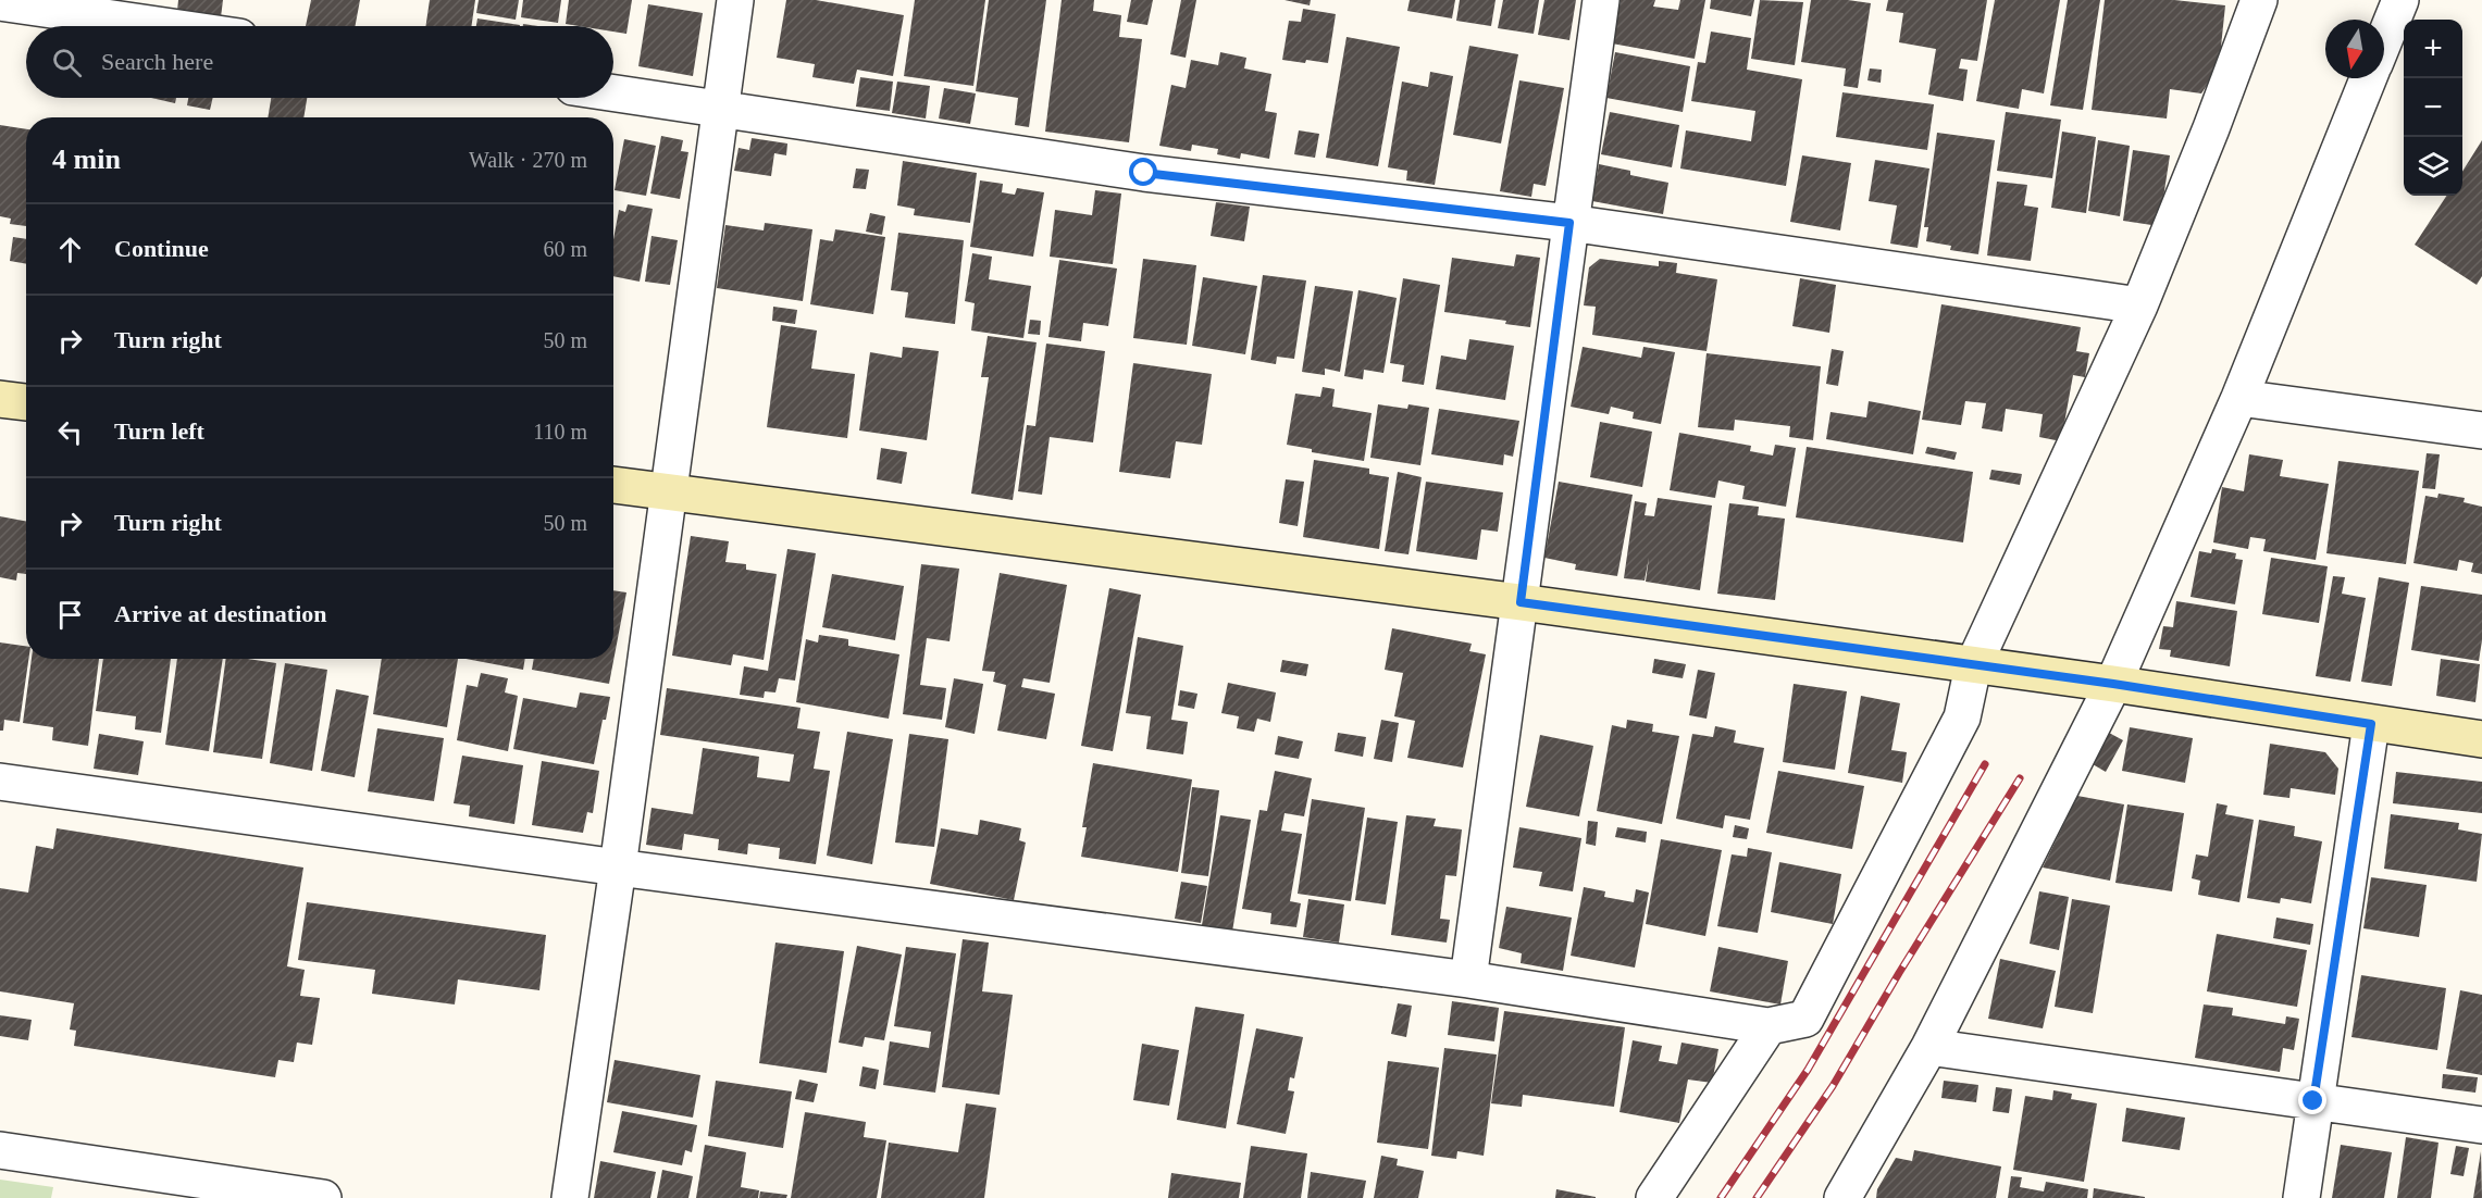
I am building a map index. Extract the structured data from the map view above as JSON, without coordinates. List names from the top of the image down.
{
  "north": "bottom",
  "page": {
    "map_buttons": ["+", "−"],
    "search": "Search here",
    "heading": ["4 min", "Walk · 270 m"],
    "list": [
      ["Continue", "60 m"],
      ["Turn right", "50 m"],
      ["Turn left", "110 m"],
      ["Turn right", "50 m"],
      "Arrive at destination"
    ]
  }
}
